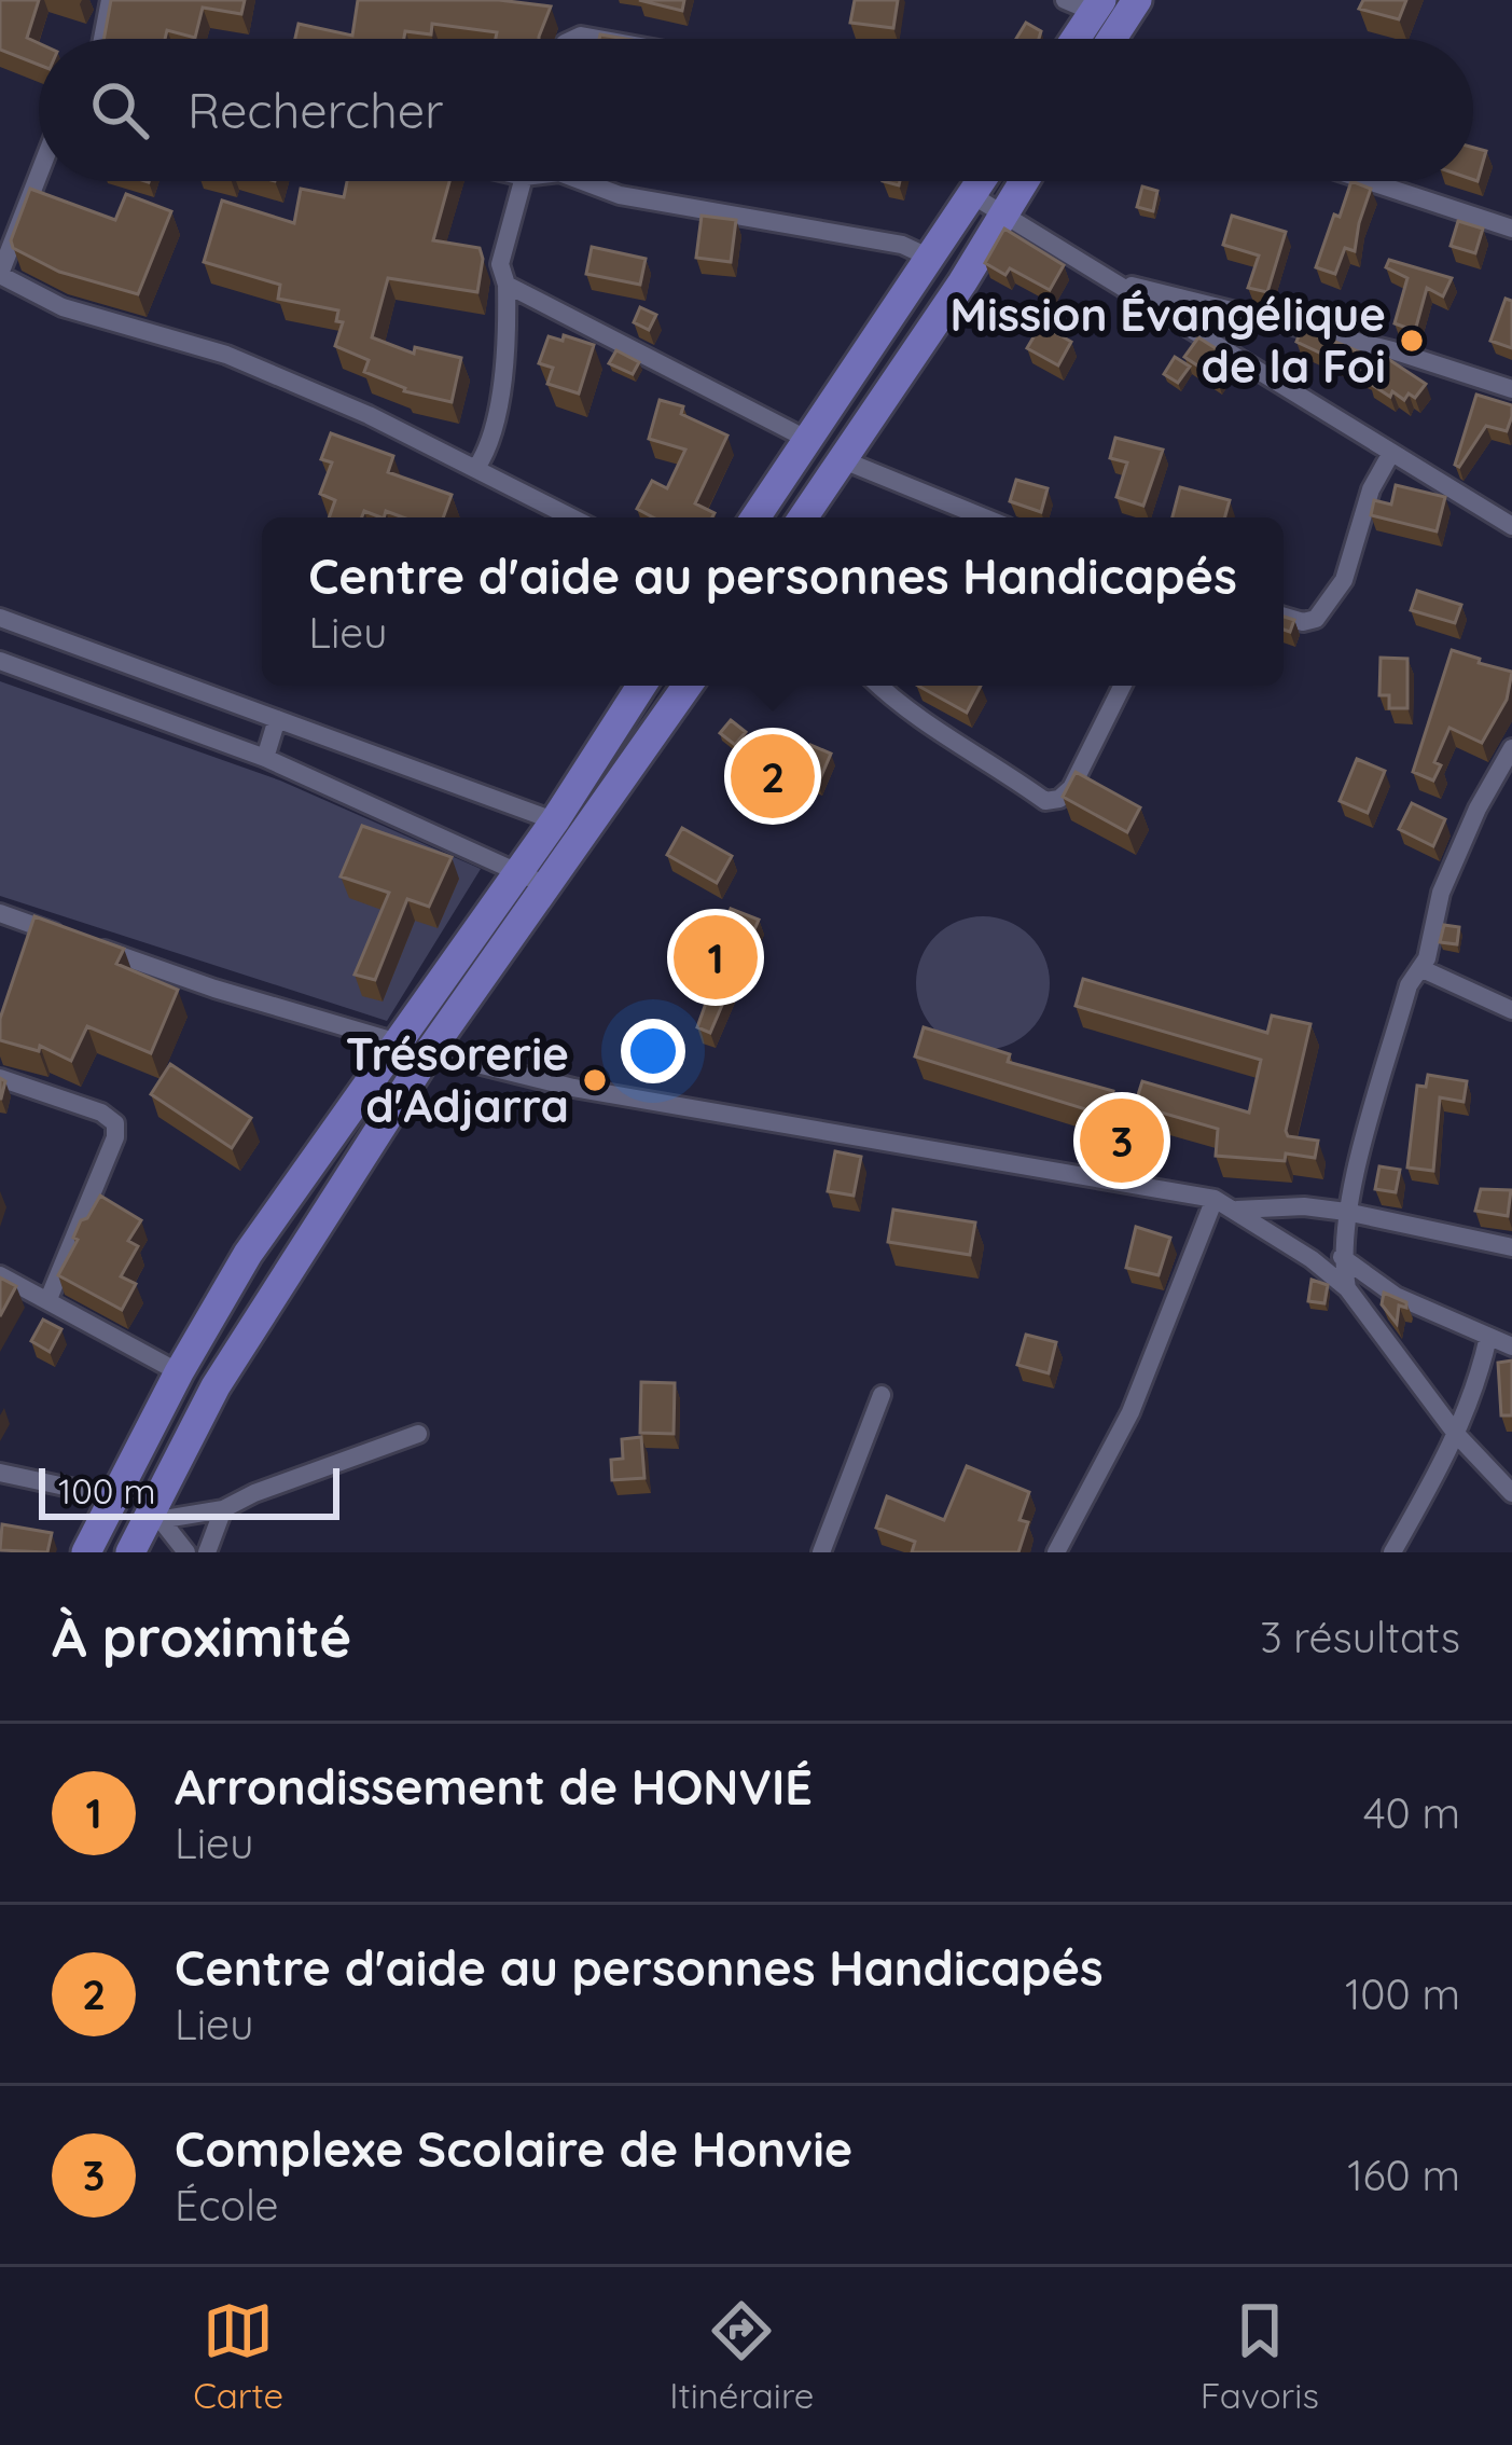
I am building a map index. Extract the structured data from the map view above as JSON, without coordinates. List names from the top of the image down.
{
  "places": ["Mission Évangélique de la Foi", "Trésorerie d'Adjarra"],
  "scale_bar": "100 m",
  "page": {
    "search": "Rechercher",
    "popup": ["Centre d'aide au personnes Handicapés", "Lieu"],
    "pins": ["2", "1", "3"],
    "scale": "100 m",
    "heading": ["À proximité", "3 résultats"],
    "list": [
      {
        "mark": "1",
        "name": "Arrondissement de HONVIÉ",
        "note": "Lieu",
        "value": "40 m"
      },
      {
        "mark": "2",
        "name": "Centre d'aide au personnes Handicapés",
        "note": "Lieu",
        "value": "100 m"
      },
      {
        "mark": "3",
        "name": "Complexe Scolaire de Honvie",
        "note": "École",
        "value": "160 m"
      }
    ],
    "nav": ["Carte", "Itinéraire", "Favoris"]
  }
}
